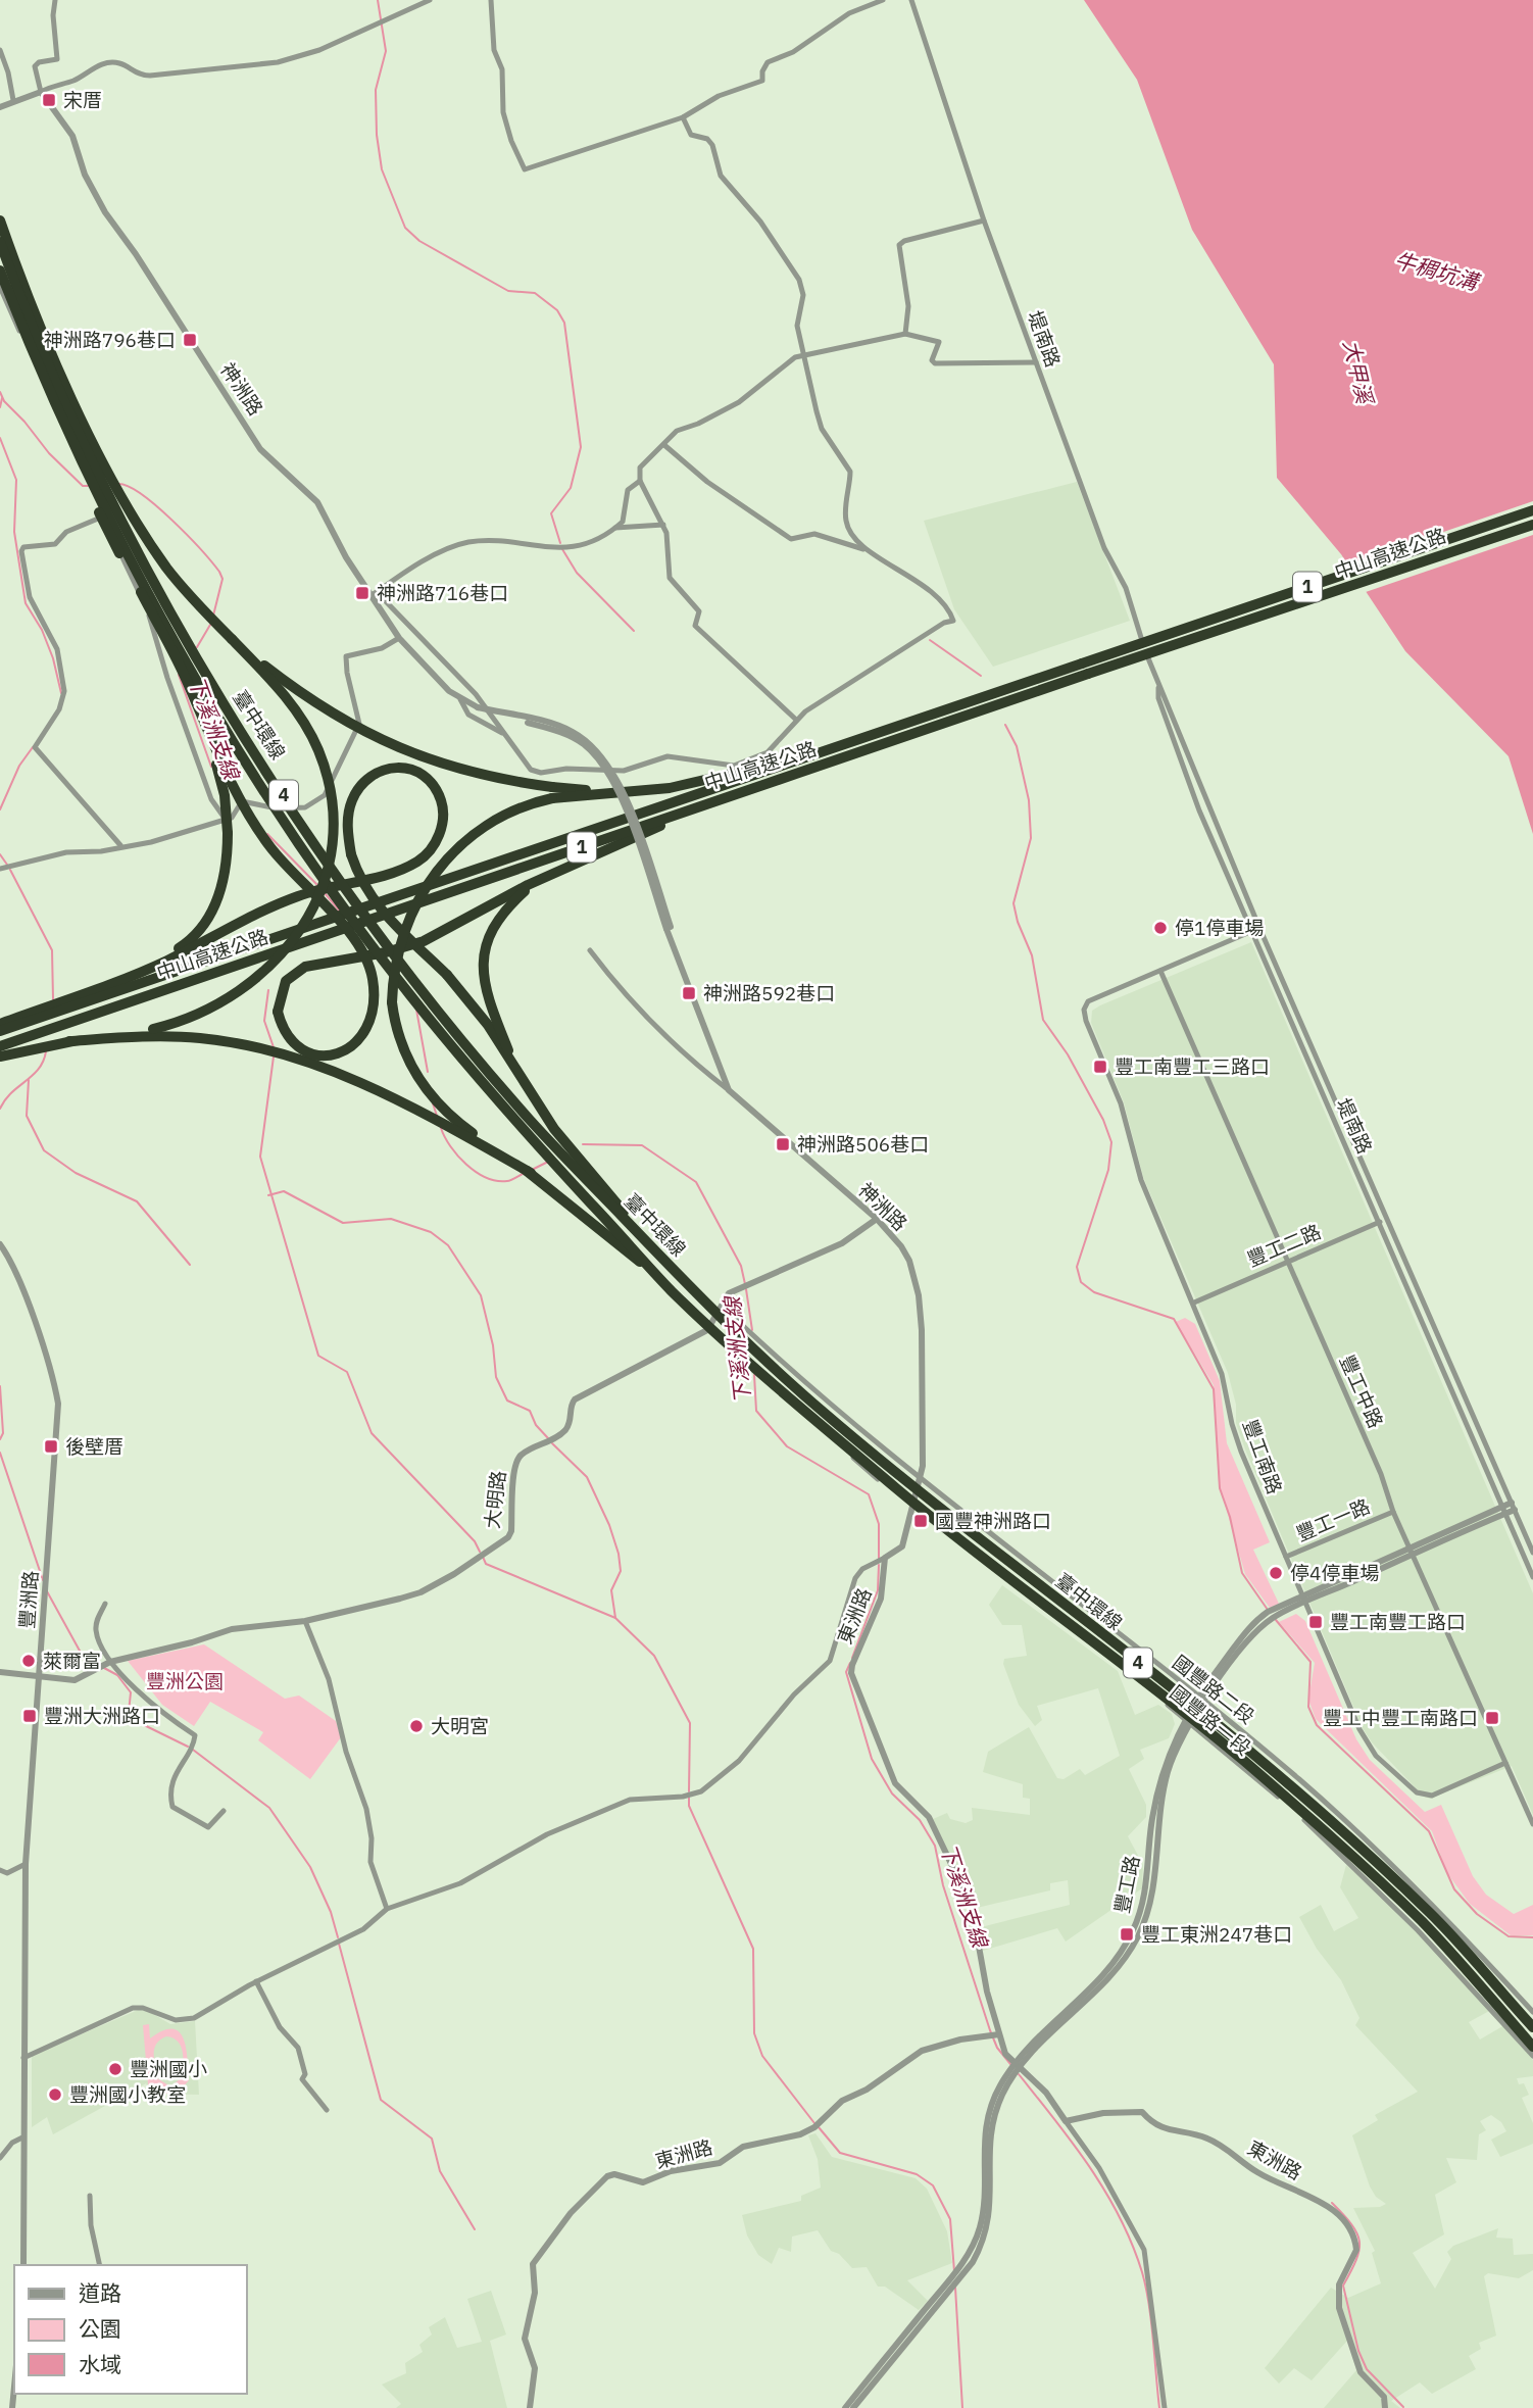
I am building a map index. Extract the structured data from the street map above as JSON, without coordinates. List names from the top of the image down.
{
  "streets": {
    "highway": [
      "中山高速公路",
      "1",
      "臺中環線",
      "4"
    ],
    "street": [
      "堤南路",
      "神洲路",
      "豐工二路",
      "豐工中路",
      "豐工南路",
      "大明路",
      "豐工一路",
      "豐洲路",
      "東洲路",
      "國豐路二段",
      "國豐路一段",
      "豐工路"
    ]
  },
  "crossings": [
    ["堤南路", "豐工二路"],
    ["堤南路", "豐工路"],
    ["神洲路", "東洲路"],
    ["神洲路", "國豐路二段"],
    ["神洲路", "國豐路一段"],
    ["豐工二路", "豐工中路"],
    ["豐工二路", "豐工南路"],
    ["豐工中路", "豐工南路"],
    ["豐工中路", "豐工一路"],
    ["豐工中路", "豐工路"],
    ["豐工南路", "豐工一路"],
    ["豐工南路", "豐工路"],
    ["大明路", "豐洲路"],
    ["大明路", "國豐路一段"],
    ["東洲路", "豐工路"],
    ["國豐路二段", "豐工路"],
    ["國豐路一段", "豐工路"]
  ],
  "water": ["牛稠坑溝", "大甲溪", "下溪洲支線"],
  "parks": ["豐洲公園"],
  "places": {
    "transit": [
      "宋厝",
      "神洲路796巷口",
      "神洲路716巷口",
      "神洲路592巷口",
      "豐工南豐工三路口",
      "神洲路506巷口",
      "後壁厝",
      "國豐神洲路口",
      "豐工南豐工路口",
      "豐洲大洲路口",
      "豐工中豐工南路口",
      "豐工東洲247巷口"
    ],
    "other": [
      "停1停車場",
      "停4停車場",
      "萊爾富",
      "大明宮",
      "豐洲國小",
      "豐洲國小教室"
    ]
  },
  "legend": ["道路", "公園", "水域"]
}
